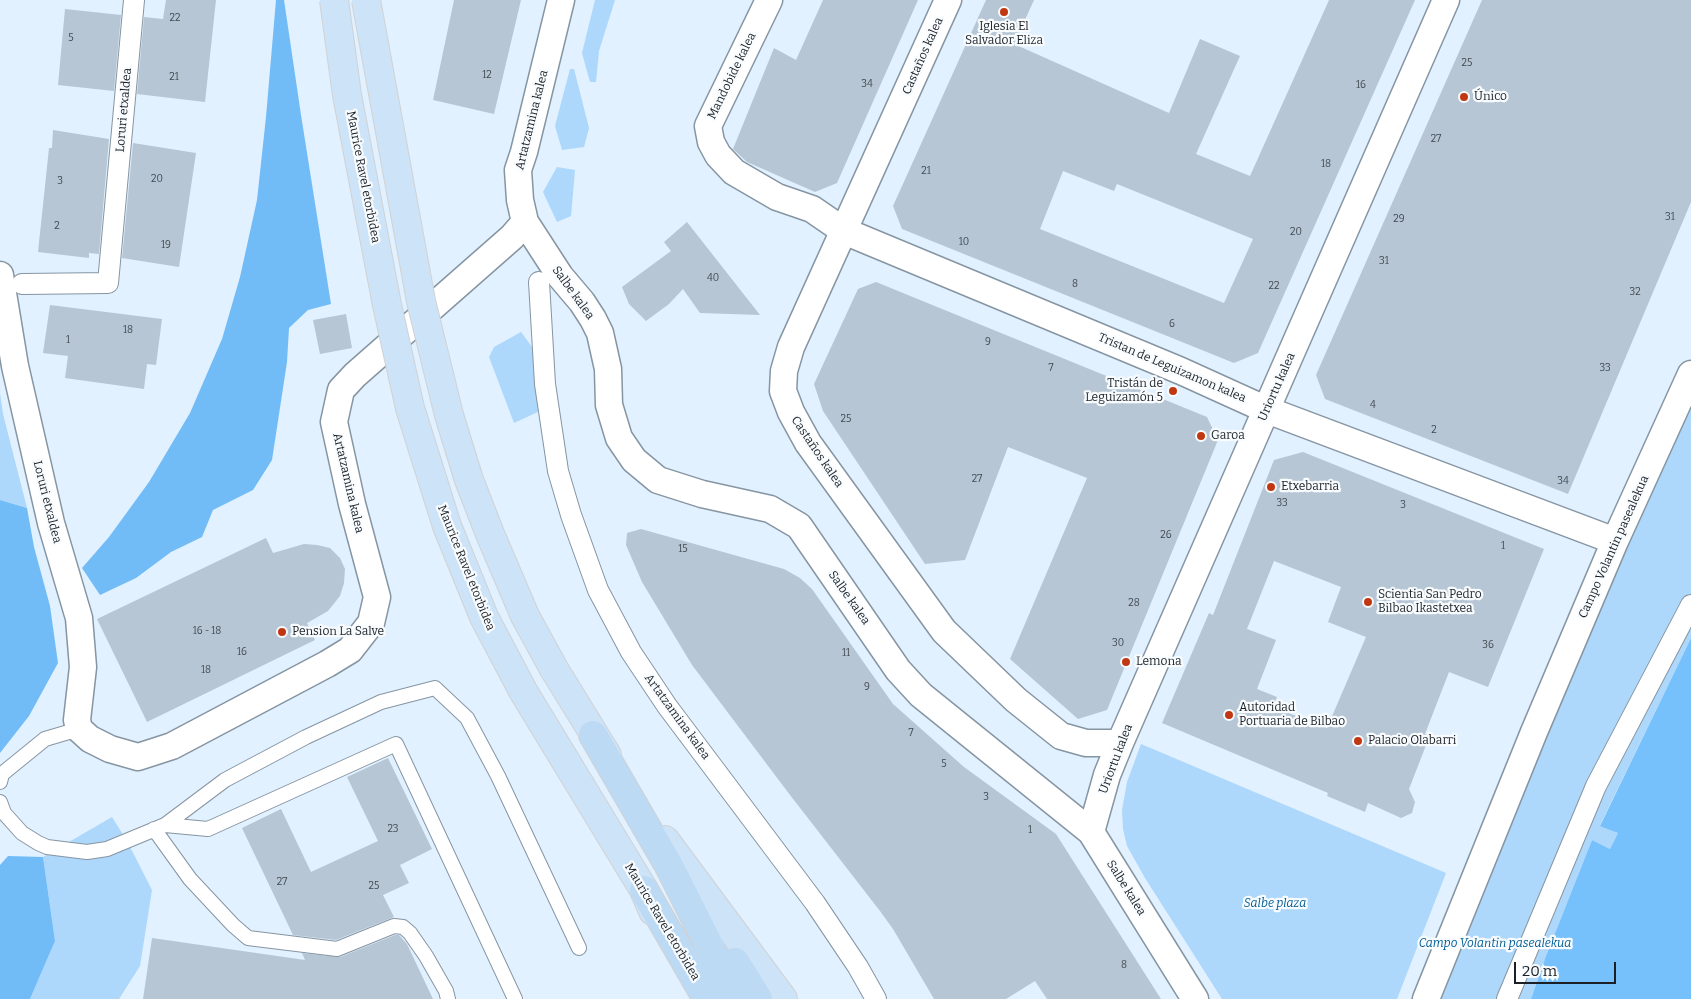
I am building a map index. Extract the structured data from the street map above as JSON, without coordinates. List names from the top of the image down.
{
  "streets": {
    "highway": ["Maurice Ravel etorbidea"],
    "street": [
      "Castaños kalea",
      "Mandobide kalea",
      "Loruri etxaldea",
      "Artatzamina kalea",
      "Salbe kalea",
      "Tristan de Leguizamon kalea",
      "Uriortu kalea",
      "Campo Volantin pasealekua"
    ]
  },
  "crossings": [
    ["Castaños kalea", "Mandobide kalea"],
    ["Castaños kalea", "Tristan de Leguizamon kalea"],
    ["Castaños kalea", "Uriortu kalea"],
    ["Mandobide kalea", "Tristan de Leguizamon kalea"],
    ["Loruri etxaldea", "Artatzamina kalea"],
    ["Artatzamina kalea", "Salbe kalea"],
    ["Salbe kalea", "Uriortu kalea"],
    ["Tristan de Leguizamon kalea", "Uriortu kalea"],
    ["Tristan de Leguizamon kalea", "Campo Volantin pasealekua"]
  ],
  "parks": ["Salbe plaza", "Campo Volantin pasealekua"],
  "places": [
    "Iglesia El Salvador Eliza",
    "Único",
    "Tristán de Leguizamón 5",
    "Garoa",
    "Etxebarria",
    "Scientia San Pedro Bilbao Ikastetxea",
    "Pension La Salve",
    "Lemona",
    "Autoridad Portuaria de Bilbao",
    "Palacio Olabarri"
  ],
  "house_numbers": [
    "22",
    "5",
    "25",
    "12",
    "21",
    "34",
    "16",
    "27",
    "18",
    "21",
    "20",
    "3",
    "31",
    "29",
    "2",
    "20",
    "10",
    "19",
    "31",
    "40",
    "8",
    "22",
    "32",
    "6",
    "18",
    "1",
    "9",
    "7",
    "33",
    "4",
    "25",
    "2",
    "27",
    "34",
    "33",
    "3",
    "26",
    "1",
    "15",
    "28",
    "16 - 18",
    "30",
    "36",
    "16",
    "11",
    "18",
    "9",
    "7",
    "5",
    "3",
    "23",
    "1",
    "27",
    "25",
    "8"
  ],
  "scale_bar": "20 m"
}
